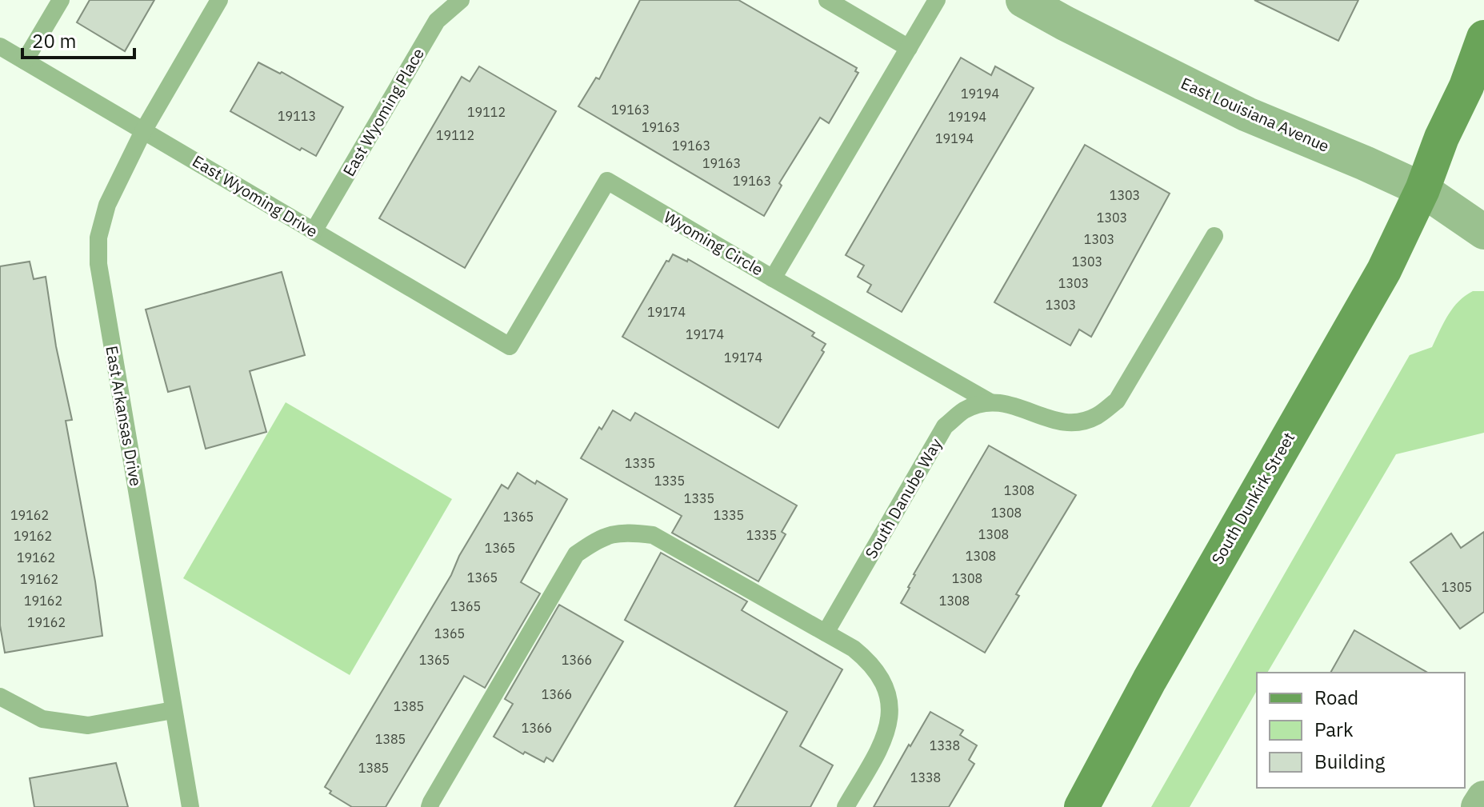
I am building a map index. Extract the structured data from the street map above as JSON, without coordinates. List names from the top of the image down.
{
  "streets": {
    "main road": ["South Dunkirk Street"],
    "street": ["East Louisiana Avenue"],
    "lane": [
      "East Wyoming Place",
      "East Wyoming Drive",
      "Wyoming Circle",
      "East Arkansas Drive",
      "South Danube Way"
    ]
  },
  "crossings": [
    ["East Wyoming Place", "East Wyoming Drive"],
    ["East Louisiana Avenue", "South Dunkirk Street"],
    ["East Wyoming Drive", "Wyoming Circle"],
    ["East Wyoming Drive", "East Arkansas Drive"]
  ],
  "house_numbers": [
    "19194",
    "19163",
    "19112",
    "19113",
    "19194",
    "19163",
    "19112",
    "19194",
    "19163",
    "19163",
    "19163",
    "1303",
    "1303",
    "1303",
    "1303",
    "1303",
    "1303",
    "19174",
    "19174",
    "19174",
    "1335",
    "1335",
    "1308",
    "1335",
    "1308",
    "19162",
    "1335",
    "1365",
    "1308",
    "1335",
    "19162",
    "1365",
    "1308",
    "19162",
    "1365",
    "1308",
    "19162",
    "1305",
    "19162",
    "1308",
    "1365",
    "19162",
    "1365",
    "1365",
    "1366",
    "1366",
    "1385",
    "1366",
    "1385",
    "1338",
    "1385",
    "1338"
  ],
  "legend": ["Road", "Park", "Building"],
  "scale_bar": "20 m"
}
